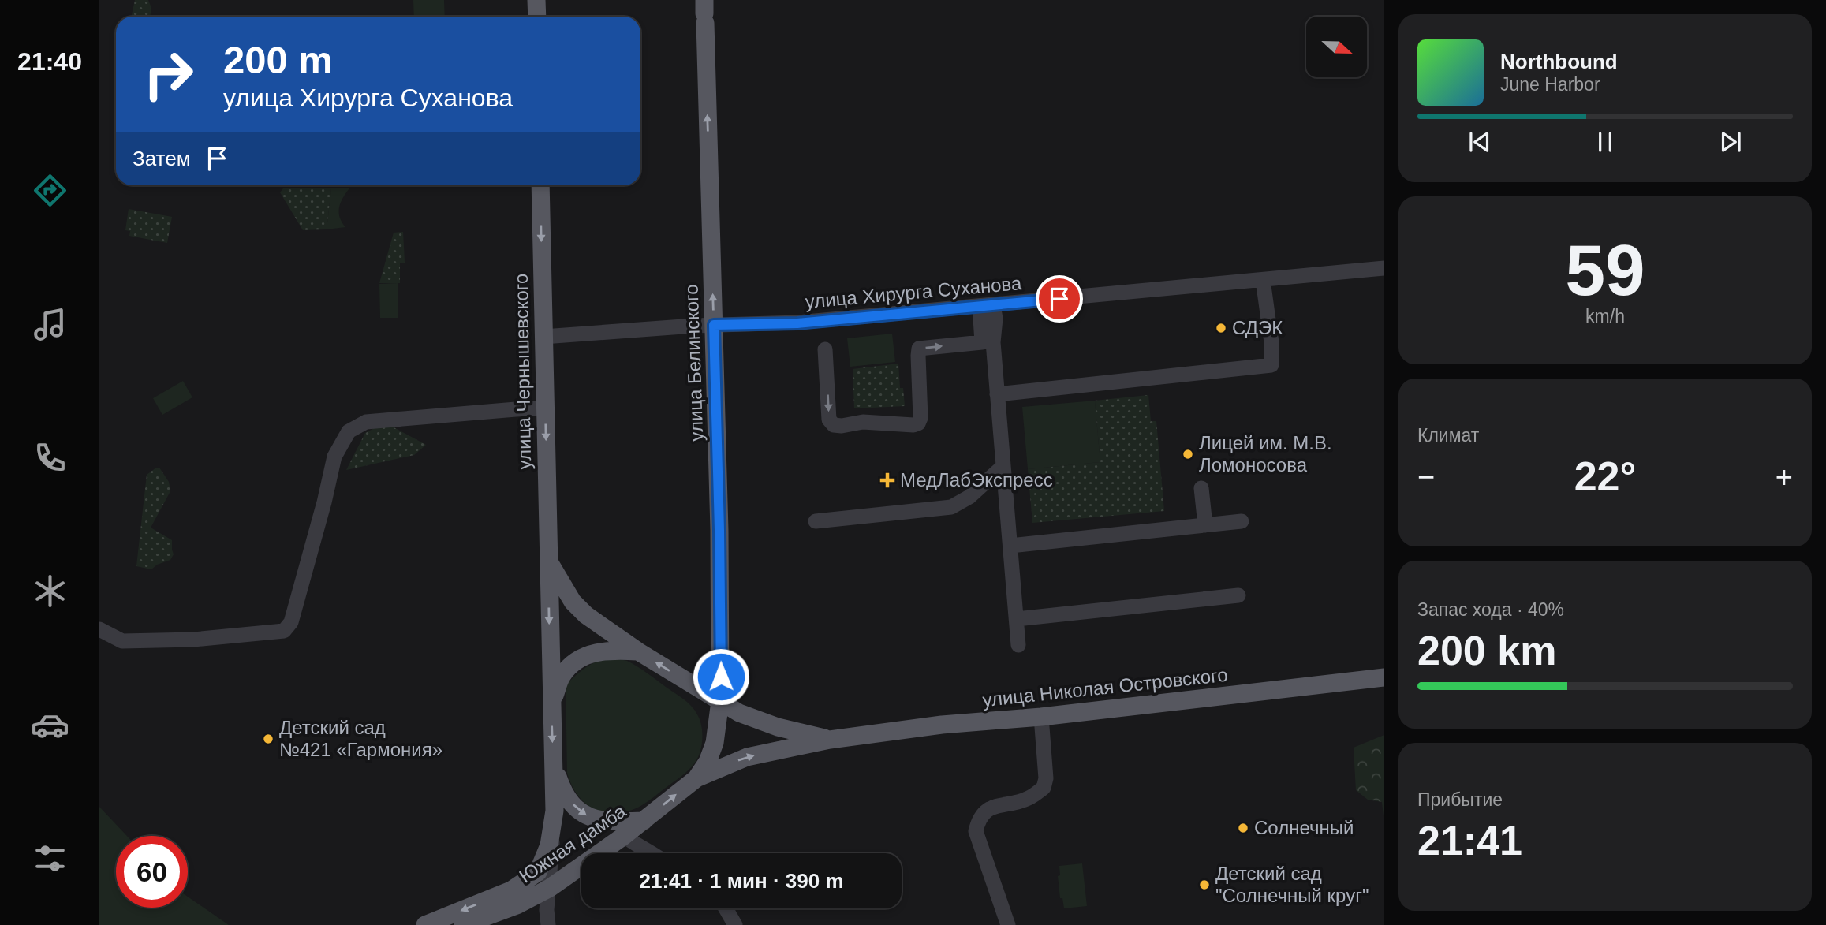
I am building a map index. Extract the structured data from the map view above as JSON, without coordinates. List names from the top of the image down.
{
  "streets": {
    "main road": [
      "улица Белинского",
      "улица Чернышевского",
      "улица Николая Островского",
      "Южная дамба"
    ],
    "street": ["улица Хирурга Суханова"]
  },
  "crossings": [
    ["улица Хирурга Суханова", "улица Белинского"],
    ["улица Хирурга Суханова", "улица Чернышевского"],
    ["улица Белинского", "улица Чернышевского"],
    ["улица Белинского", "улица Николая Островского"],
    ["улица Белинского", "Южная дамба"],
    ["улица Чернышевского", "улица Николая Островского"],
    ["улица Чернышевского", "Южная дамба"],
    ["улица Николая Островского", "Южная дамба"]
  ],
  "one_way": ["улица Белинского", "улица Чернышевского"],
  "places": {
    "other": [
      "СДЭК",
      "Лицей им. М.В. Ломоносова",
      "Детский сад №421 «Гармония»",
      "Солнечный",
      "Детский сад \"Солнечный круг\""
    ],
    "health": ["МедЛабЭкспресс"]
  },
  "north": "right",
  "page": {
    "tabs": "21:40",
    "turn": ["200 m", "улица Хирурга Суханова"],
    "song": ["Northbound", "June Harbor"],
    "then": "Затем",
    "tile": [
      ["59", "km/h"],
      "Климат",
      ["Запас хода · 40%", "200 km"],
      ["Прибытие", "21:41"]
    ],
    "heat": ["−", "22°", "+"],
    "limit": "60",
    "trip": "21:41 · 1 мин · 390 m"
  }
}
